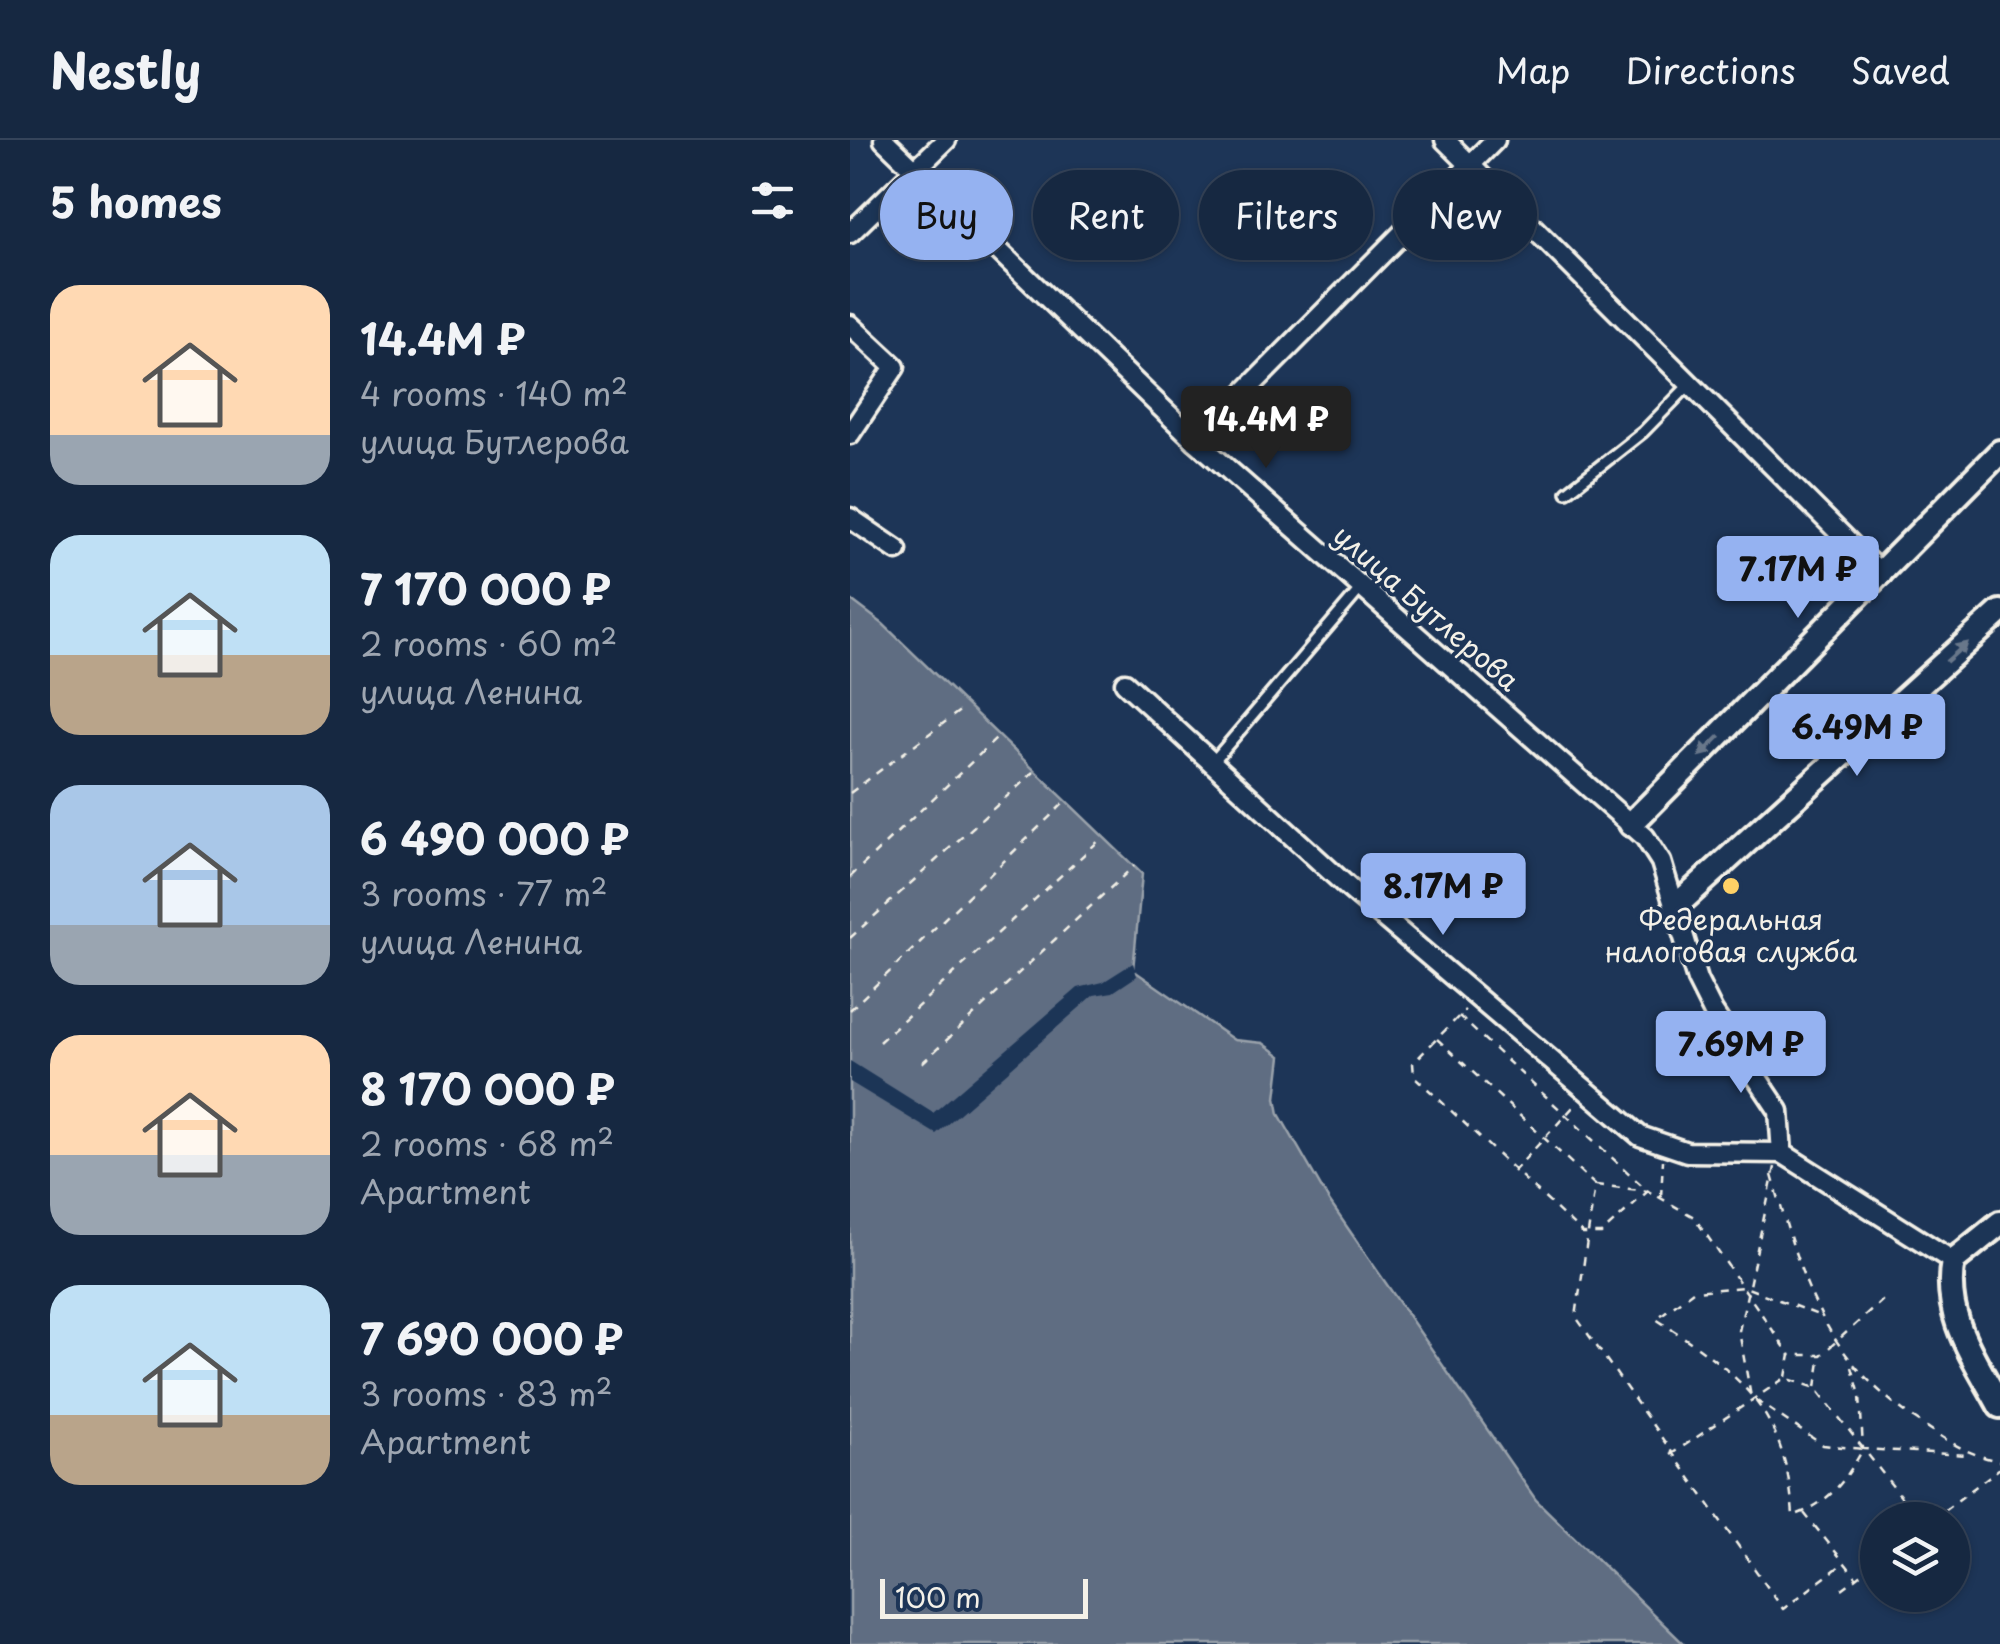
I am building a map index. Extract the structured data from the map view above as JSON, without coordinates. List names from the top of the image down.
{
  "streets": {
    "street": ["улица Бутлерова"]
  },
  "places": ["Федеральная налоговая служба"],
  "scale_bar": "100 m",
  "page": {
    "header": "Nestly",
    "nav": ["Map", "Directions", "Saved"],
    "heading": "5 homes",
    "chip": [
      "Buy",
      "Rent",
      "Filters",
      "New"
    ],
    "list": [
      {
        "name": "14.4M ₽",
        "note": "4 rooms · 140 m² · улица Бутлерова"
      },
      {
        "name": "7 170 000 ₽",
        "note": "2 rooms · 60 m² · улица Ленина"
      },
      {
        "name": "6 490 000 ₽",
        "note": "3 rooms · 77 m² · улица Ленина"
      },
      {
        "name": "8 170 000 ₽",
        "note": "2 rooms · 68 m² · Apartment"
      },
      {
        "name": "7 690 000 ₽",
        "note": "3 rooms · 83 m² · Apartment"
      }
    ],
    "price": [
      "14.4M ₽",
      "7.17M ₽",
      "6.49M ₽",
      "8.17M ₽",
      "7.69M ₽"
    ],
    "scale": "100 m"
  }
}
